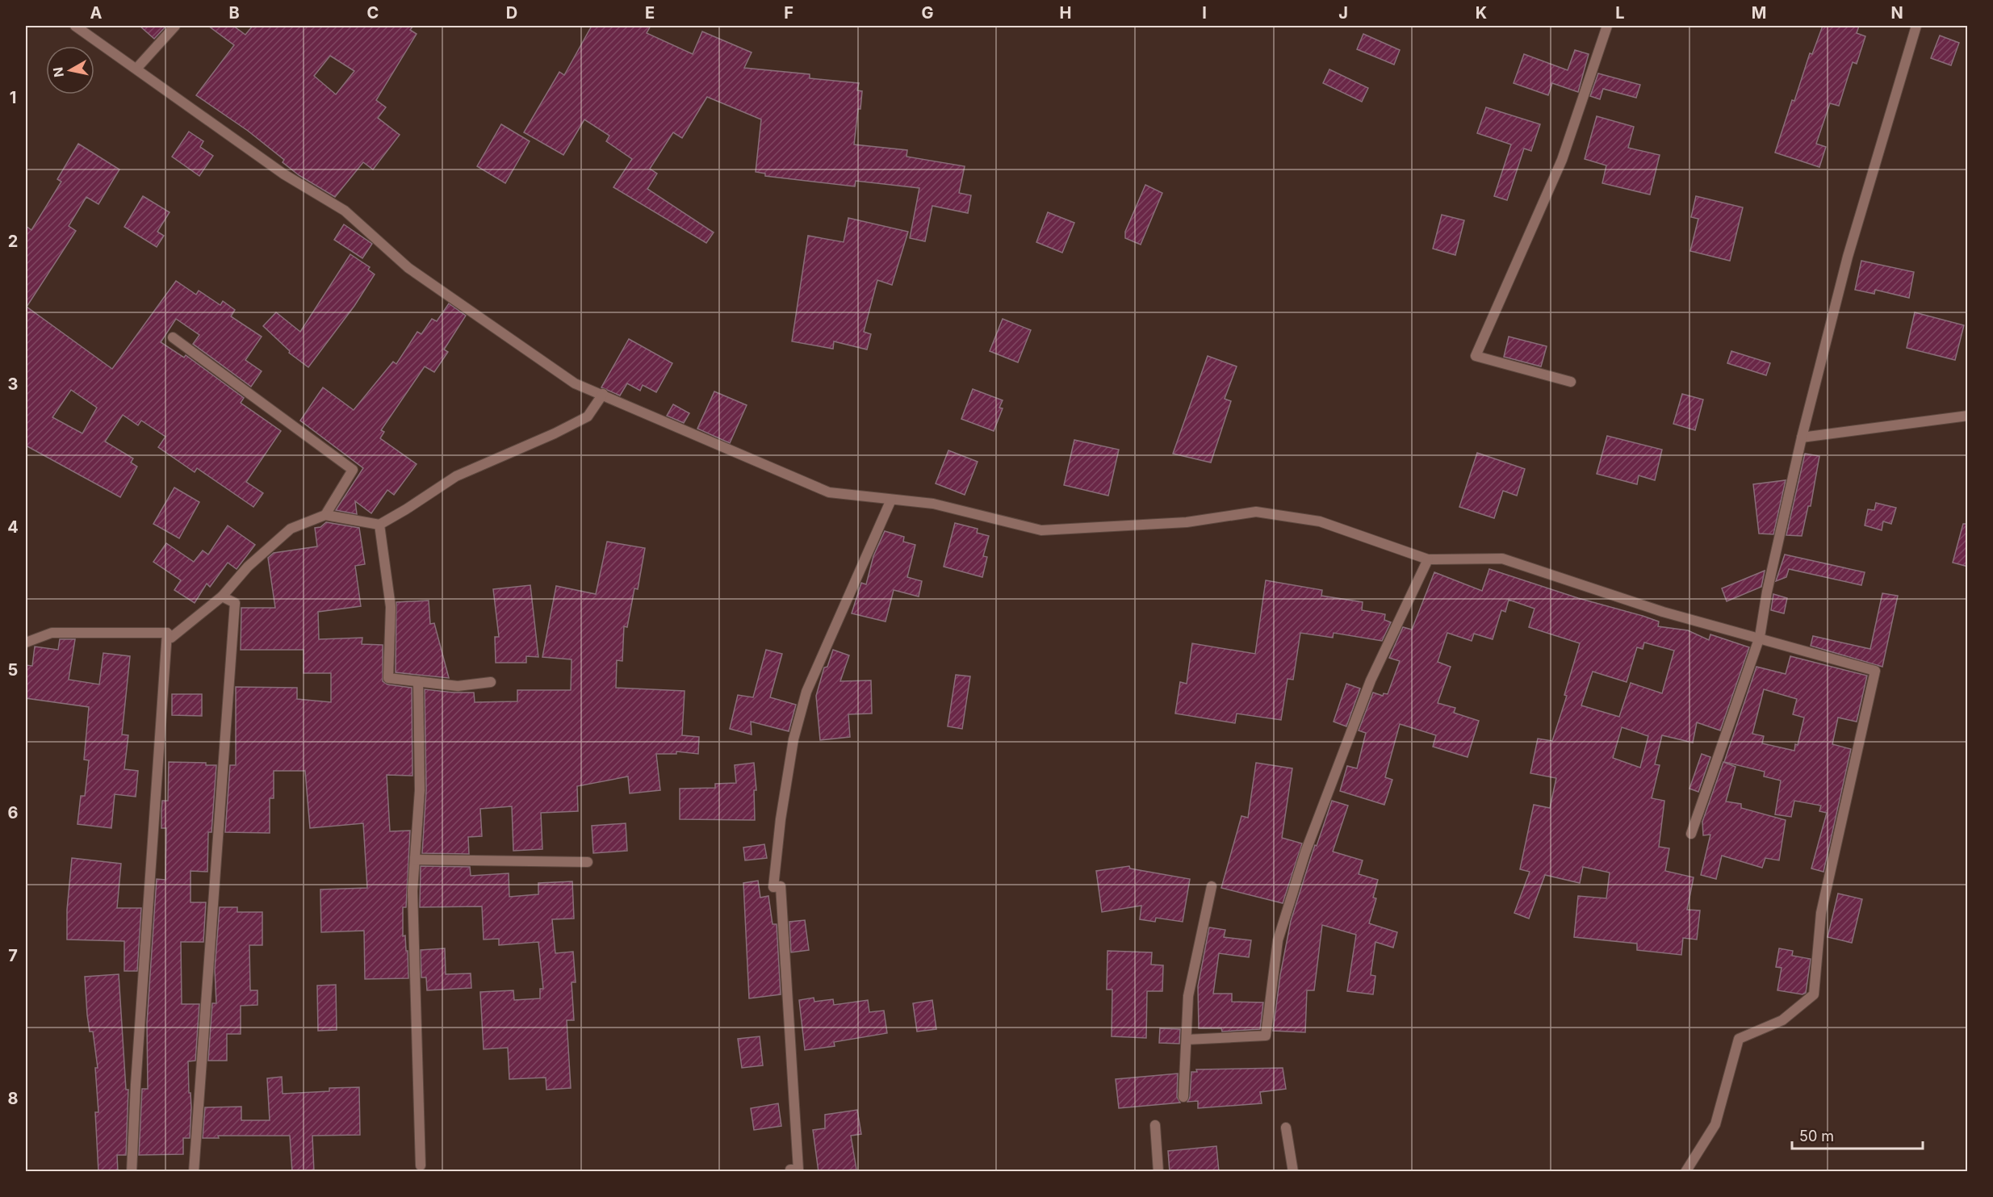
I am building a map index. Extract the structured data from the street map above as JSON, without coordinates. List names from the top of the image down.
{
  "scale_bar": "50 m",
  "north": "left",
  "grid": {
    "columns": [
      "A",
      "B",
      "C",
      "D",
      "E",
      "F",
      "G",
      "H",
      "I",
      "J",
      "K",
      "L",
      "M",
      "N"
    ],
    "rows": [
      "1",
      "2",
      "3",
      "4",
      "5",
      "6",
      "7",
      "8"
    ]
  }
}
